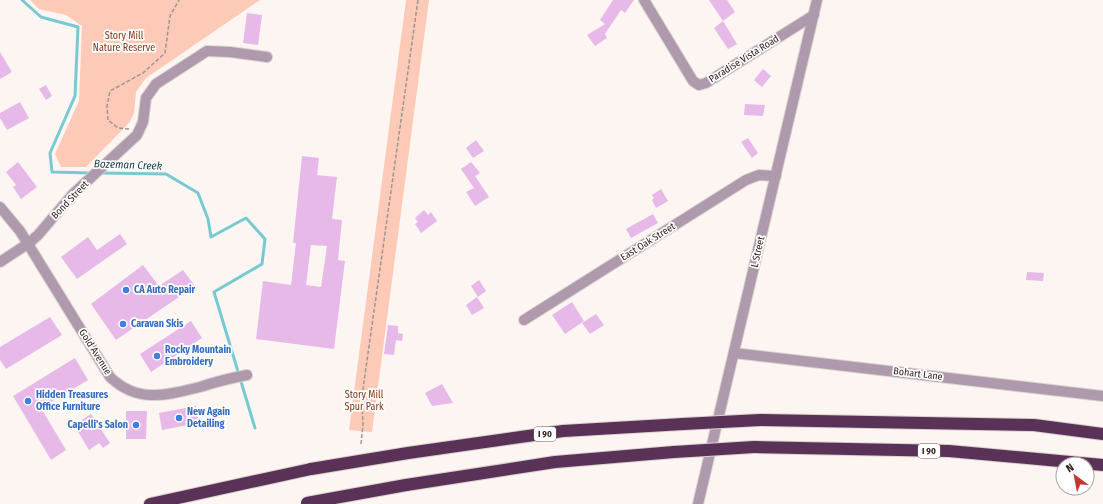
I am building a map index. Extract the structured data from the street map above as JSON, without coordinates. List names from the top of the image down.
{
  "streets": {
    "highway": ["I 90"],
    "street": [
      "Paradise Vista Road",
      "Bond Street",
      "East Oak Street",
      "L Street",
      "Gold Avenue",
      "Bohart Lane"
    ]
  },
  "crossings": [
    ["Paradise Vista Road", "L Street"],
    ["Bond Street", "Gold Avenue"],
    ["East Oak Street", "L Street"],
    ["L Street", "Bohart Lane"]
  ],
  "water": ["Bozeman Creek"],
  "parks": ["Story Mill Nature Reserve", "Story Mill Spur Park"],
  "places": [
    "CA Auto Repair",
    "Caravan Skis",
    "Rocky Mountain Embroidery",
    "Hidden Treasures Office Furniture",
    "New Again Detailing",
    "Capelli's Salon"
  ],
  "north": "top left"
}
